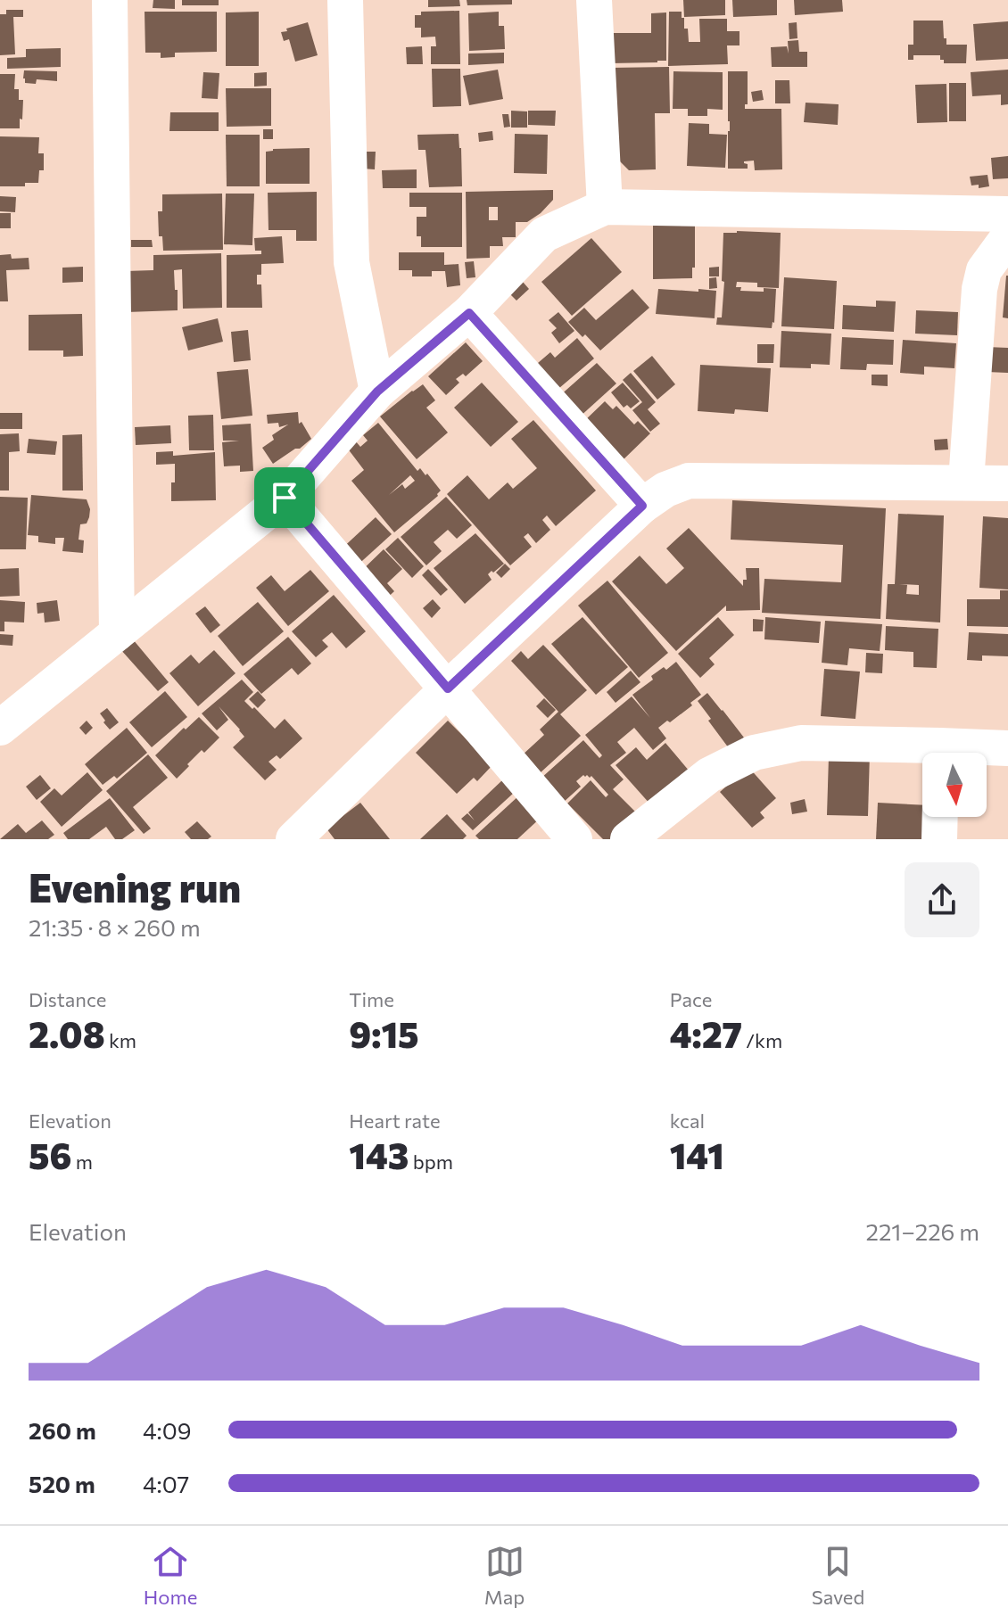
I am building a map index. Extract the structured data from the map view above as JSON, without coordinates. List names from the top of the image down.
{
  "north": "bottom",
  "page": {
    "heading": ["Evening run", "21:35 · 8 × 260 m"],
    "stats": [
      ["Distance", "2.08 km"],
      ["Time", "9:15"],
      ["Pace", "4:27 /km"],
      ["Elevation", "56 m"],
      ["Heart rate", "143 bpm"],
      ["kcal", "141"]
    ],
    "chart": ["Elevation", "221–226 m"],
    "list": [
      {
        "name": "260 m",
        "note": "4:09"
      },
      {
        "name": "520 m",
        "note": "4:07"
      }
    ],
    "tabs": ["Home", "Map", "Saved"]
  }
}
